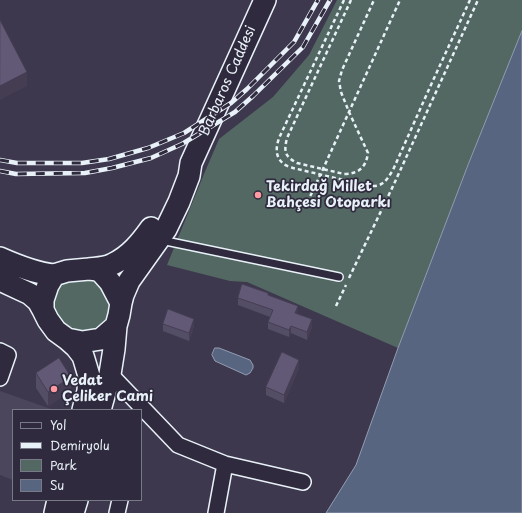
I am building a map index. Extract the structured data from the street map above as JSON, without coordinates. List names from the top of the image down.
{
  "streets": {
    "street": ["Barbaros Caddesi"]
  },
  "places": ["Tekirdağ Millet Bahçesi Otoparkı", "Vedat Çeliker Cami"],
  "legend": [
    "Yol",
    "Demiryolu",
    "Park",
    "Su"
  ]
}
